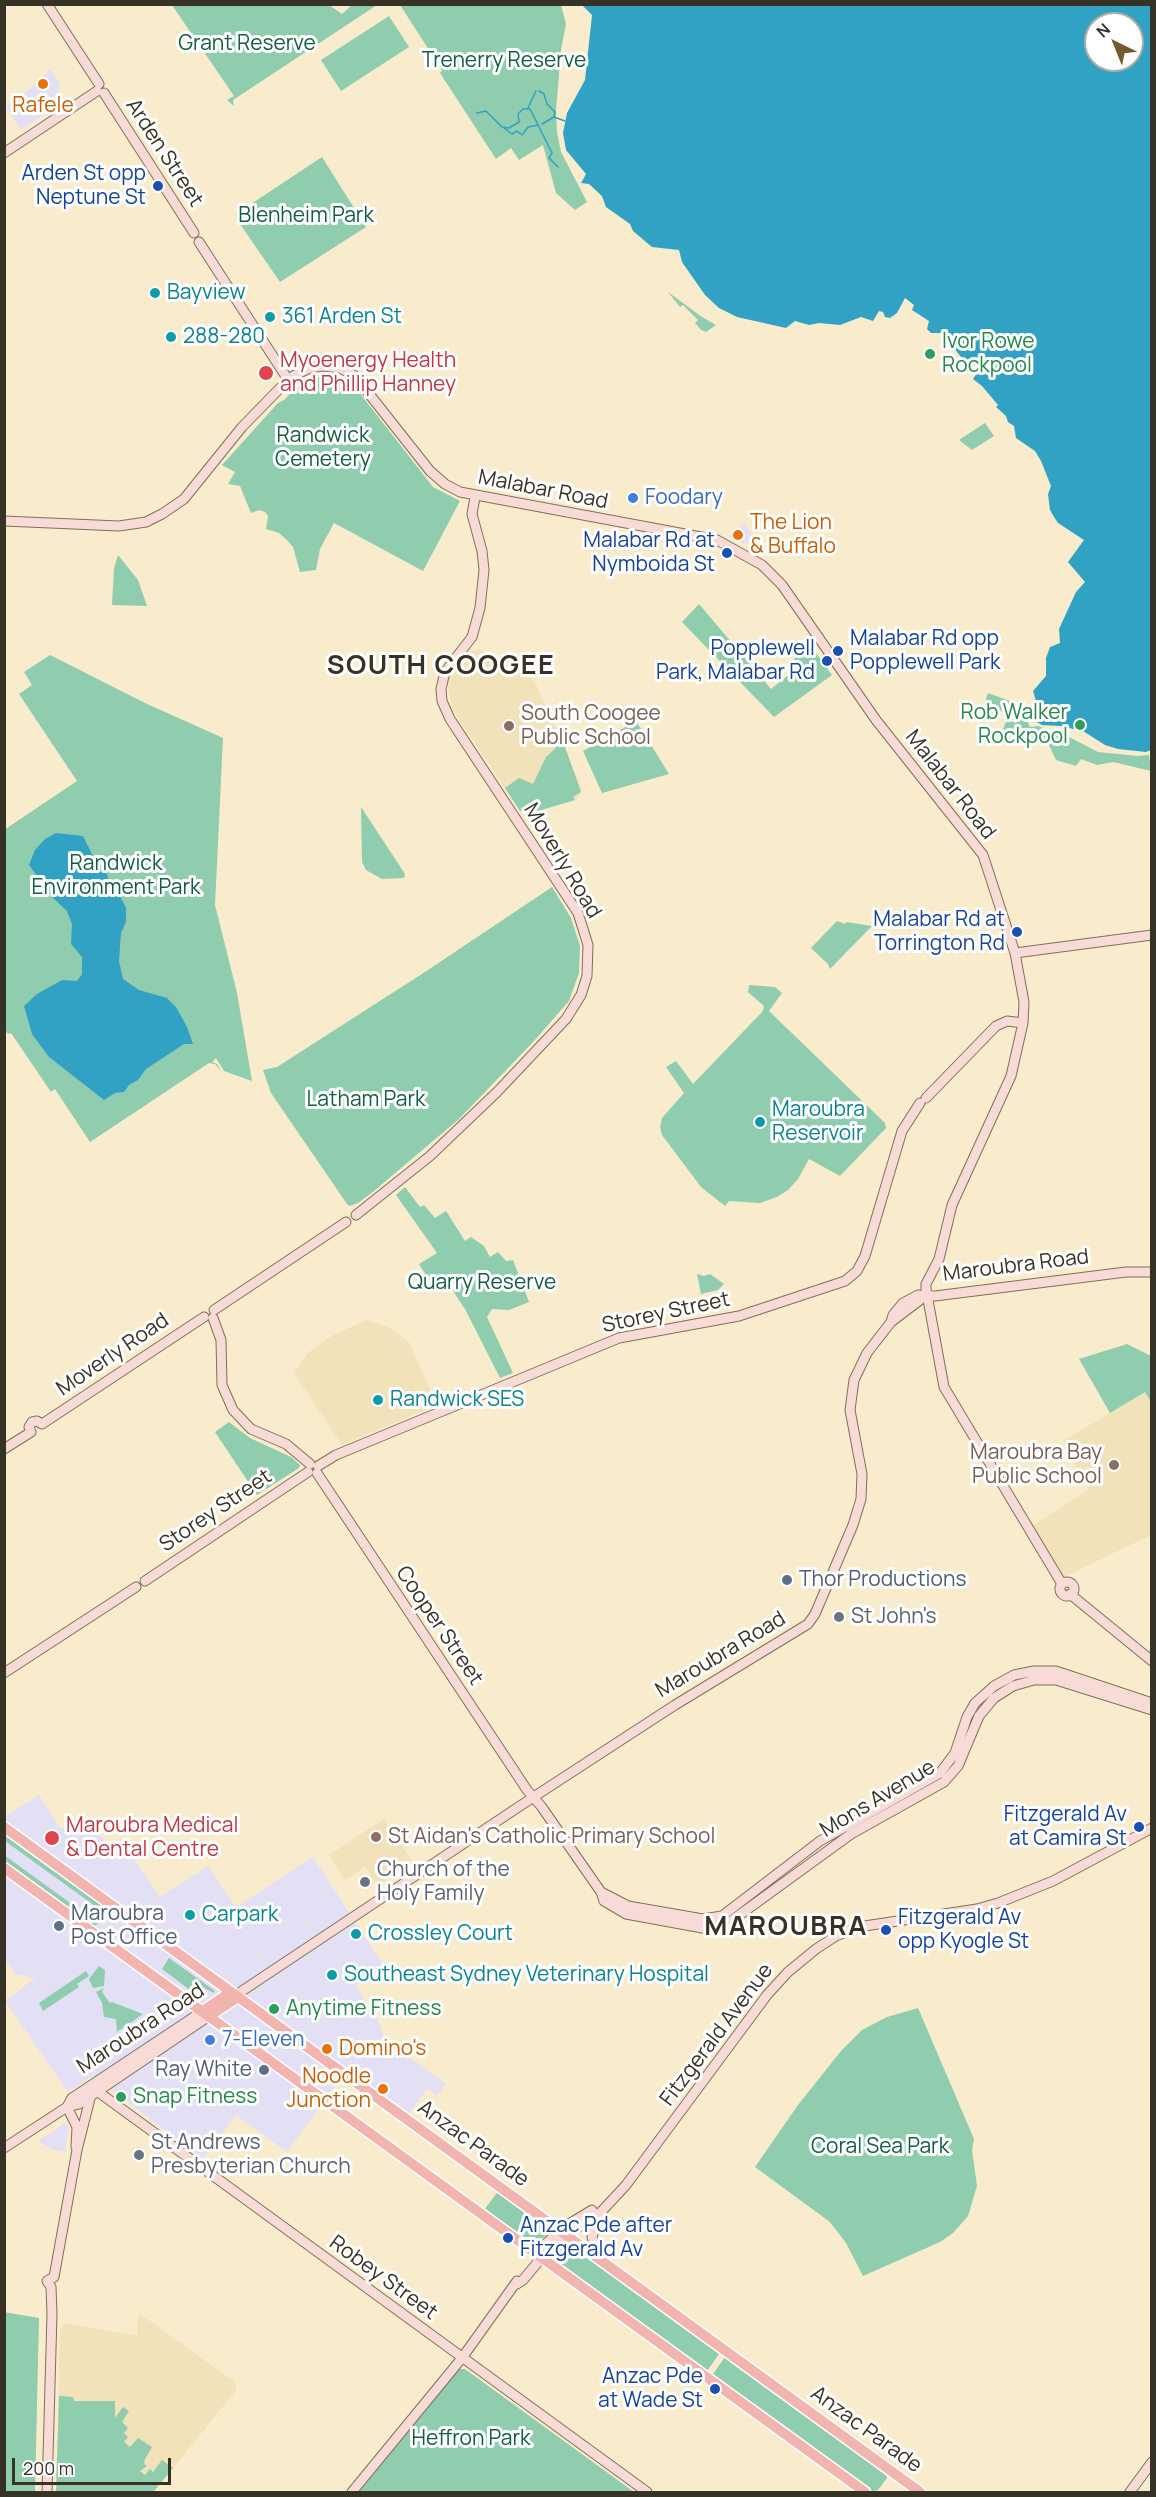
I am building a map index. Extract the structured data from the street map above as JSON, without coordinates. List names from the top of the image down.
{
  "streets": {
    "main road": ["Maroubra Road", "Anzac Parade"],
    "street": [
      "Arden Street",
      "Malabar Road",
      "Moverly Road",
      "Storey Street",
      "Cooper Street",
      "Mons Avenue",
      "Fitzgerald Avenue",
      "Robey Street"
    ]
  },
  "crossings": [
    ["Arden Street", "Malabar Road"],
    ["Malabar Road", "Moverly Road"],
    ["Malabar Road", "Maroubra Road"],
    ["Malabar Road", "Storey Street"],
    ["Moverly Road", "Cooper Street"],
    ["Maroubra Road", "Cooper Street"],
    ["Maroubra Road", "Mons Avenue"],
    ["Maroubra Road", "Anzac Parade"],
    ["Maroubra Road", "Robey Street"],
    ["Storey Street", "Cooper Street"],
    ["Cooper Street", "Mons Avenue"],
    ["Fitzgerald Avenue", "Anzac Parade"],
    ["Fitzgerald Avenue", "Robey Street"]
  ],
  "districts": ["SOUTH COOGEE", "MAROUBRA"],
  "parks": [
    "Grant Reserve",
    "Trenerry Reserve",
    "Blenheim Park",
    "Randwick Cemetery",
    "Randwick Environment Park",
    "Latham Park",
    "Quarry Reserve",
    "Coral Sea Park",
    "Heffron Park"
  ],
  "places": [
    "Rafele",
    "Arden St opp Neptune St",
    "Bayview",
    "361 Arden St",
    "288-280",
    "Ivor Rowe Rockpool",
    "Myoenergy Health and Phillip Hanney",
    "Foodary",
    "The Lion & Buffalo",
    "Malabar Rd at Nymboida St",
    "Malabar Rd opp Popplewell Park",
    "Popplewell Park, Malabar Rd",
    "Rob Walker Rockpool",
    "South Coogee Public School",
    "Malabar Rd at Torrington Rd",
    "Maroubra Reservoir",
    "Randwick SES",
    "Maroubra Bay Public School",
    "Thor Productions",
    "St John's",
    "Fitzgerald Av at Camira St",
    "St Aidan's Catholic Primary School",
    "Maroubra Medical & Dental Centre",
    "Church of the Holy Family",
    "Carpark",
    "Maroubra Post Office",
    "Fitzgerald Av opp Kyogle St",
    "Crossley Court",
    "Southeast Sydney Veterinary Hospital",
    "Anytime Fitness",
    "7-Eleven",
    "Domino's",
    "Ray White",
    "Noodle Junction",
    "Snap Fitness",
    "St Andrews Presbyterian Church",
    "Anzac Pde after Fitzgerald Av",
    "Anzac Pde at Wade St"
  ],
  "scale_bar": "200 m",
  "north": "top left"
}
